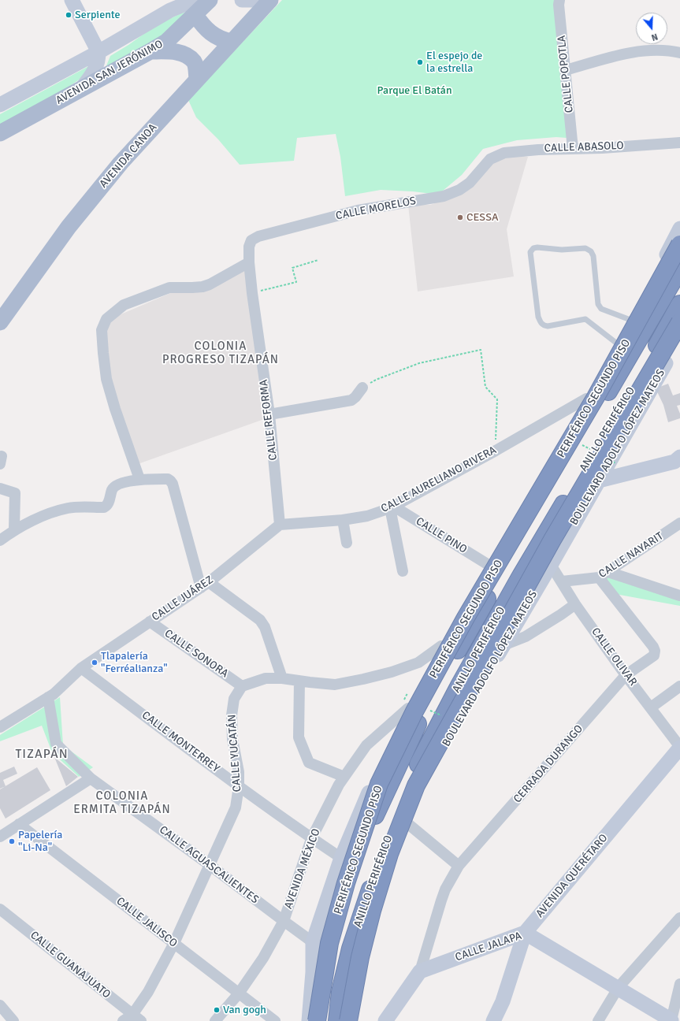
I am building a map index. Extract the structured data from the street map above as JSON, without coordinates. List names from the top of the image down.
{
  "streets": {
    "highway": ["PERIFÉRICO SEGUNDO PISO", "ANILLO PERIFÉRICO"],
    "main road": [
      "AVENIDA SAN JERÓNIMO",
      "AVENIDA CANOA",
      "BOULEVARD ADOLFO LÓPEZ MATEOS",
      "AVENIDA QUERÉTARO",
      "CALLE JALAPA"
    ],
    "street": [
      "CALLE POPOTLA",
      "CALLE ABASOLO",
      "CALLE MORELOS",
      "CALLE REFORMA",
      "CALLE AURELIANO RIVERA",
      "CALLE PINO",
      "CALLE NAYARIT",
      "CALLE JUÁREZ",
      "CALLE SONORA",
      "CALLE OLIVAR",
      "CALLE MONTERREY",
      "CALLE YUCATÁN",
      "CERRADA DURANGO",
      "CALLE AGUASCALIENTES",
      "AVENIDA MÉXICO",
      "CALLE JALISCO",
      "CALLE GUANAJUATO"
    ]
  },
  "crossings": [
    ["CALLE POPOTLA", "CALLE ABASOLO"],
    ["CALLE ABASOLO", "CALLE MORELOS"],
    ["CALLE MORELOS", "CALLE REFORMA"],
    ["CALLE REFORMA", "CALLE AURELIANO RIVERA"],
    ["CALLE REFORMA", "CALLE JUÁREZ"],
    ["BOULEVARD ADOLFO LÓPEZ MATEOS", "CALLE OLIVAR"],
    ["CALLE AURELIANO RIVERA", "CALLE PINO"],
    ["CALLE AURELIANO RIVERA", "CALLE JUÁREZ"],
    ["CALLE NAYARIT", "CALLE OLIVAR"],
    ["CALLE NAYARIT", "CERRADA DURANGO"],
    ["CALLE JUÁREZ", "CALLE SONORA"],
    ["CALLE JUÁREZ", "CALLE MONTERREY"],
    ["CALLE JUÁREZ", "CALLE AGUASCALIENTES"],
    ["CALLE SONORA", "CALLE YUCATÁN"],
    ["CALLE OLIVAR", "CERRADA DURANGO"],
    ["CALLE OLIVAR", "AVENIDA QUERÉTARO"],
    ["CALLE MONTERREY", "CALLE YUCATÁN"],
    ["CALLE MONTERREY", "AVENIDA MÉXICO"],
    ["CALLE YUCATÁN", "CALLE AGUASCALIENTES"],
    ["CALLE YUCATÁN", "CALLE JALISCO"],
    ["CALLE YUCATÁN", "CALLE GUANAJUATO"],
    ["CERRADA DURANGO", "CALLE JALAPA"],
    ["CALLE AGUASCALIENTES", "AVENIDA MÉXICO"],
    ["AVENIDA MÉXICO", "CALLE JALISCO"],
    ["AVENIDA QUERÉTARO", "CALLE JALAPA"]
  ],
  "districts": ["COLONIA PROGRESO TIZAPÁN", "TIZAPÁN", "COLONIA ERMITA TIZAPÁN"],
  "parks": ["Parque El Batán"],
  "places": [
    "Serpiente",
    "El espejo de la estrella",
    "CESSA",
    "Tlapalería \"Ferréalianza\"",
    "Papelería \"Li-Na\"",
    "Van gogh"
  ],
  "north": "bottom"
}
